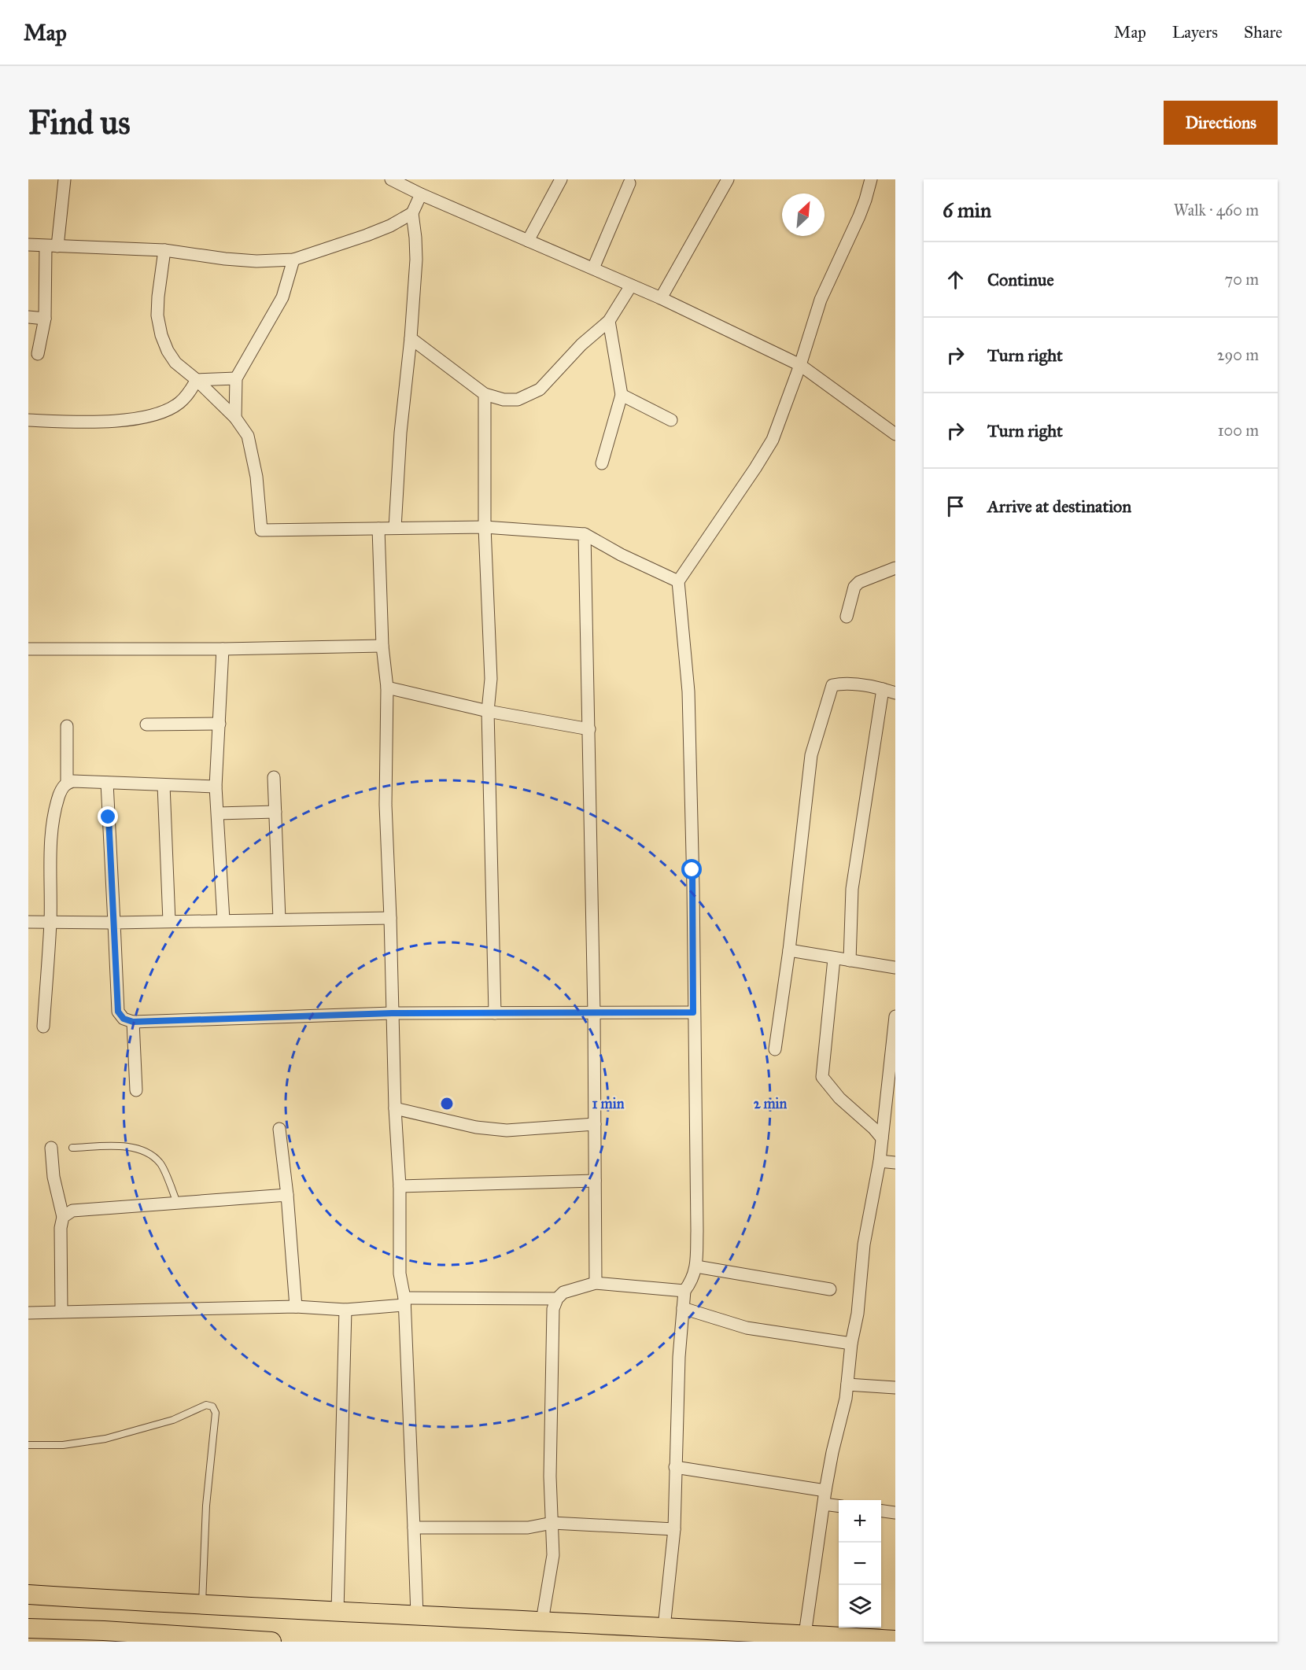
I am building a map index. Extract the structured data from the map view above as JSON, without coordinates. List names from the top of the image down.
{
  "north": "top right",
  "page": {
    "header": "Map",
    "nav": ["Map", "Layers", "Share"],
    "buttons": "Directions",
    "title": "Find us",
    "heading": ["6 min", "Walk · 460 m"],
    "list": [
      ["Continue", "70 m"],
      ["Turn right", "290 m"],
      ["Turn right", "100 m"],
      "Arrive at destination"
    ],
    "map_buttons": ["+", "−"]
  },
  "rings": ["1 min", "2 min"]
}
